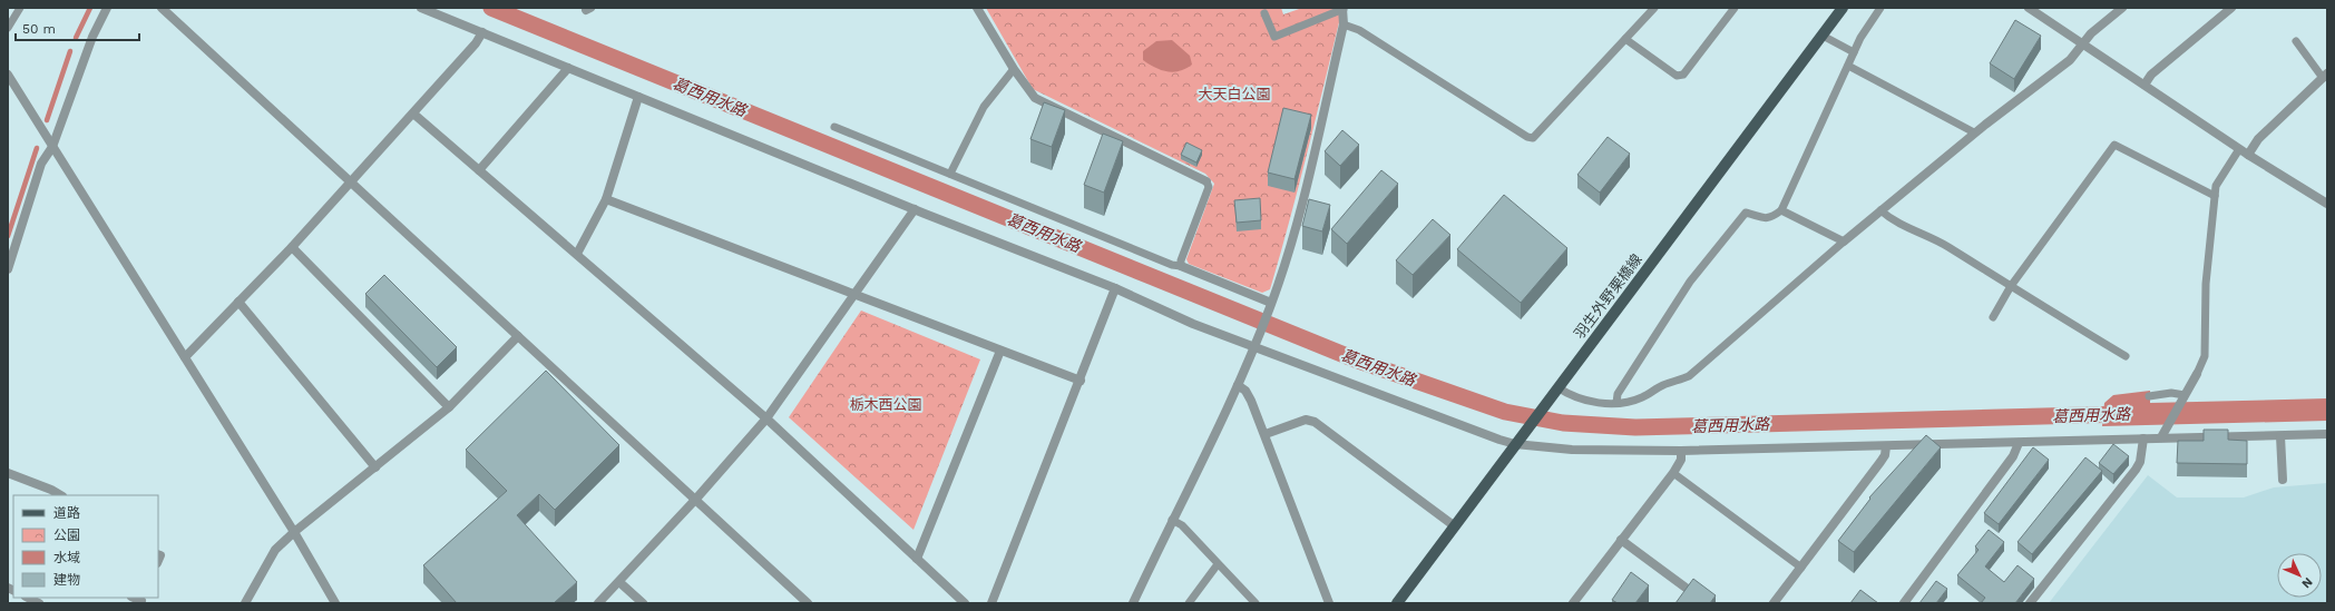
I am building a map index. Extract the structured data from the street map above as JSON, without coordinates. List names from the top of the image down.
{
  "streets": {
    "main road": ["羽生外野栗橋線"]
  },
  "water": ["葛西用水路"],
  "parks": ["大天白公園", "栃木西公園"],
  "legend": [
    "道路",
    "公園",
    "水域",
    "建物"
  ],
  "scale_bar": "50 m",
  "north": "bottom right"
}
